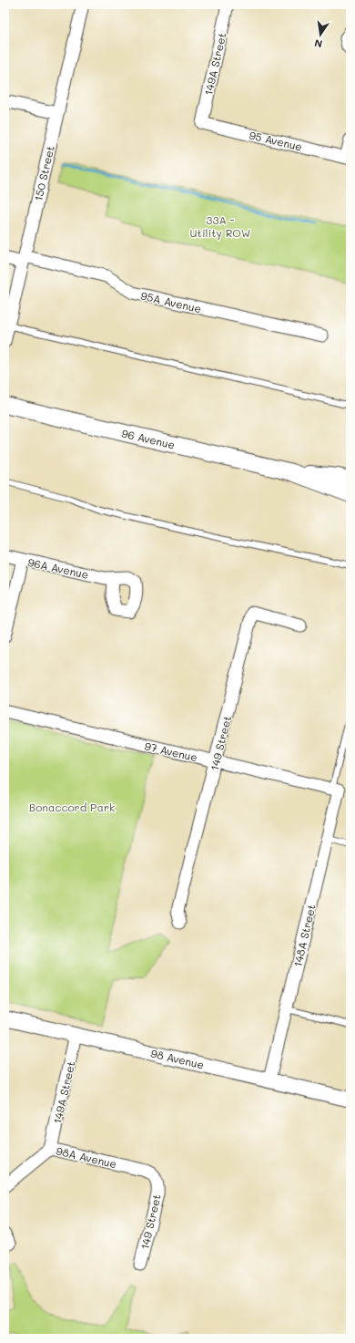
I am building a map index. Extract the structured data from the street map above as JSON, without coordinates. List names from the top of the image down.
{
  "streets": {
    "main road": ["96 Avenue"],
    "street": [
      "149A Street",
      "95 Avenue",
      "150 Street",
      "95A Avenue",
      "96A Avenue",
      "149 Street",
      "97 Avenue",
      "148A Street",
      "98 Avenue",
      "98A Avenue"
    ]
  },
  "crossings": [
    ["149A Street", "95 Avenue"],
    ["149A Street", "98 Avenue"],
    ["149A Street", "98A Avenue"],
    ["150 Street", "95A Avenue"],
    ["149 Street", "97 Avenue"],
    ["149 Street", "98A Avenue"],
    ["97 Avenue", "148A Street"],
    ["148A Street", "98 Avenue"]
  ],
  "parks": ["33A - Utility ROW", "Bonaccord Park"],
  "north": "bottom"
}
